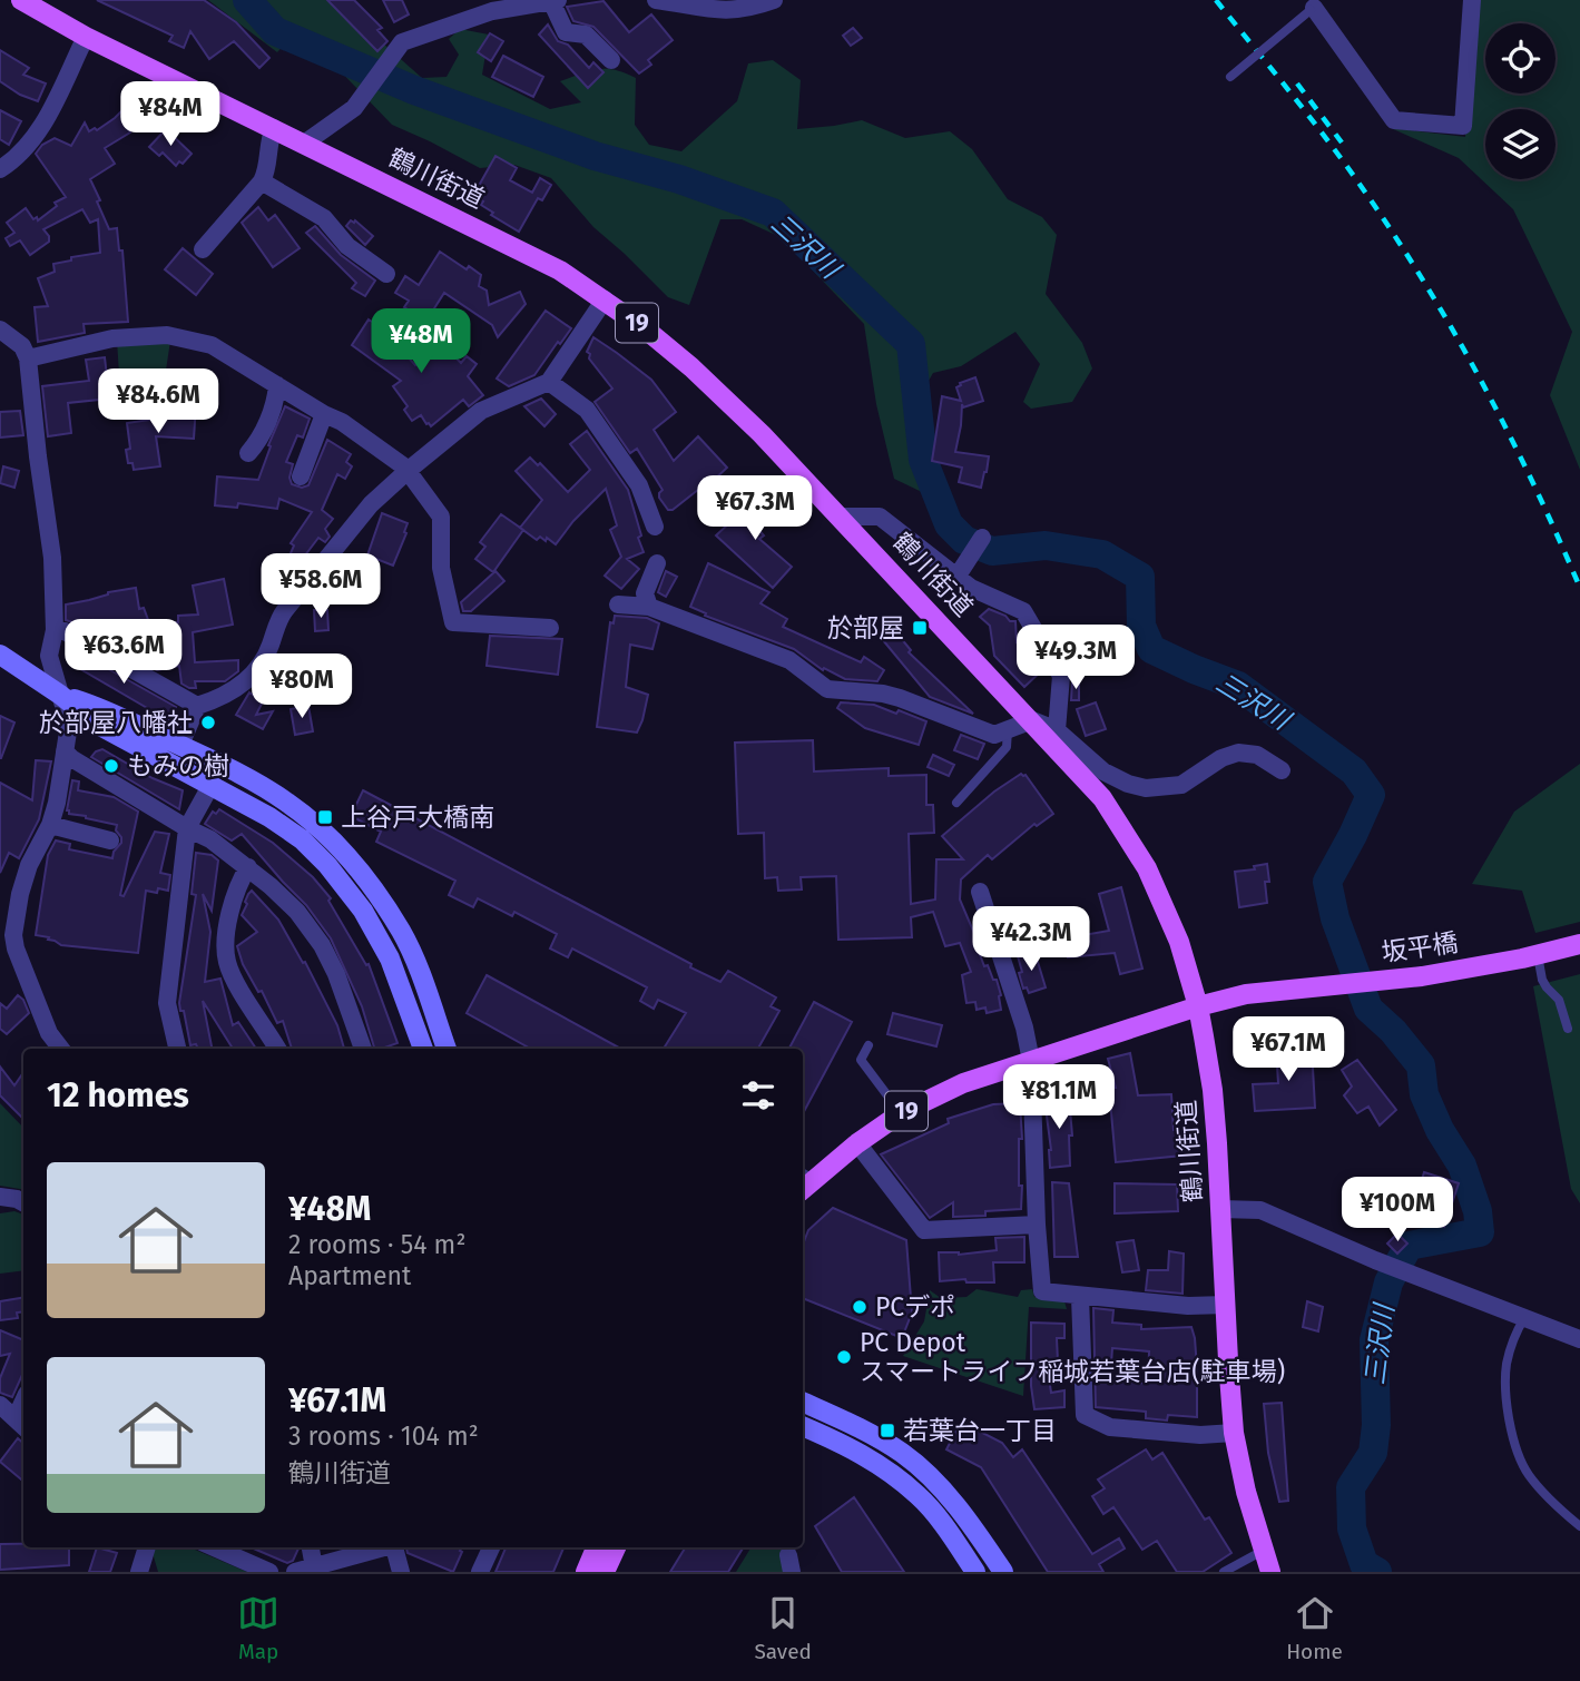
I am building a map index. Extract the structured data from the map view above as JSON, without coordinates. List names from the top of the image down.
{
  "streets": {
    "main road": ["鶴川街道", "19", "坂平橋"]
  },
  "crossings": [
    ["鶴川街道", "19"],
    ["鶴川街道", "坂平橋"],
    ["19", "坂平橋"]
  ],
  "water": ["三沢川"],
  "places": {
    "transit": ["於部屋", "上谷戸大橋南", "若葉台一丁目"],
    "other": [
      "於部屋八幡社",
      "もみの樹",
      "PCデポ",
      "PC Depot スマートライフ稲城若葉台店(駐車場)"
    ]
  },
  "page": {
    "price": [
      "¥84M",
      "¥48M",
      "¥84.6M",
      "¥67.3M",
      "¥58.6M",
      "¥63.6M",
      "¥49.3M",
      "¥80M",
      "¥42.3M",
      "¥67.1M",
      "¥81.1M",
      "¥100M"
    ],
    "heading": "12 homes",
    "list": [
      {
        "name": "¥48M",
        "note": "2 rooms · 54 m² · Apartment"
      },
      {
        "name": "¥67.1M",
        "note": "3 rooms · 104 m² · 鶴川街道"
      }
    ],
    "tabs": ["Map", "Saved", "Home"]
  }
}
